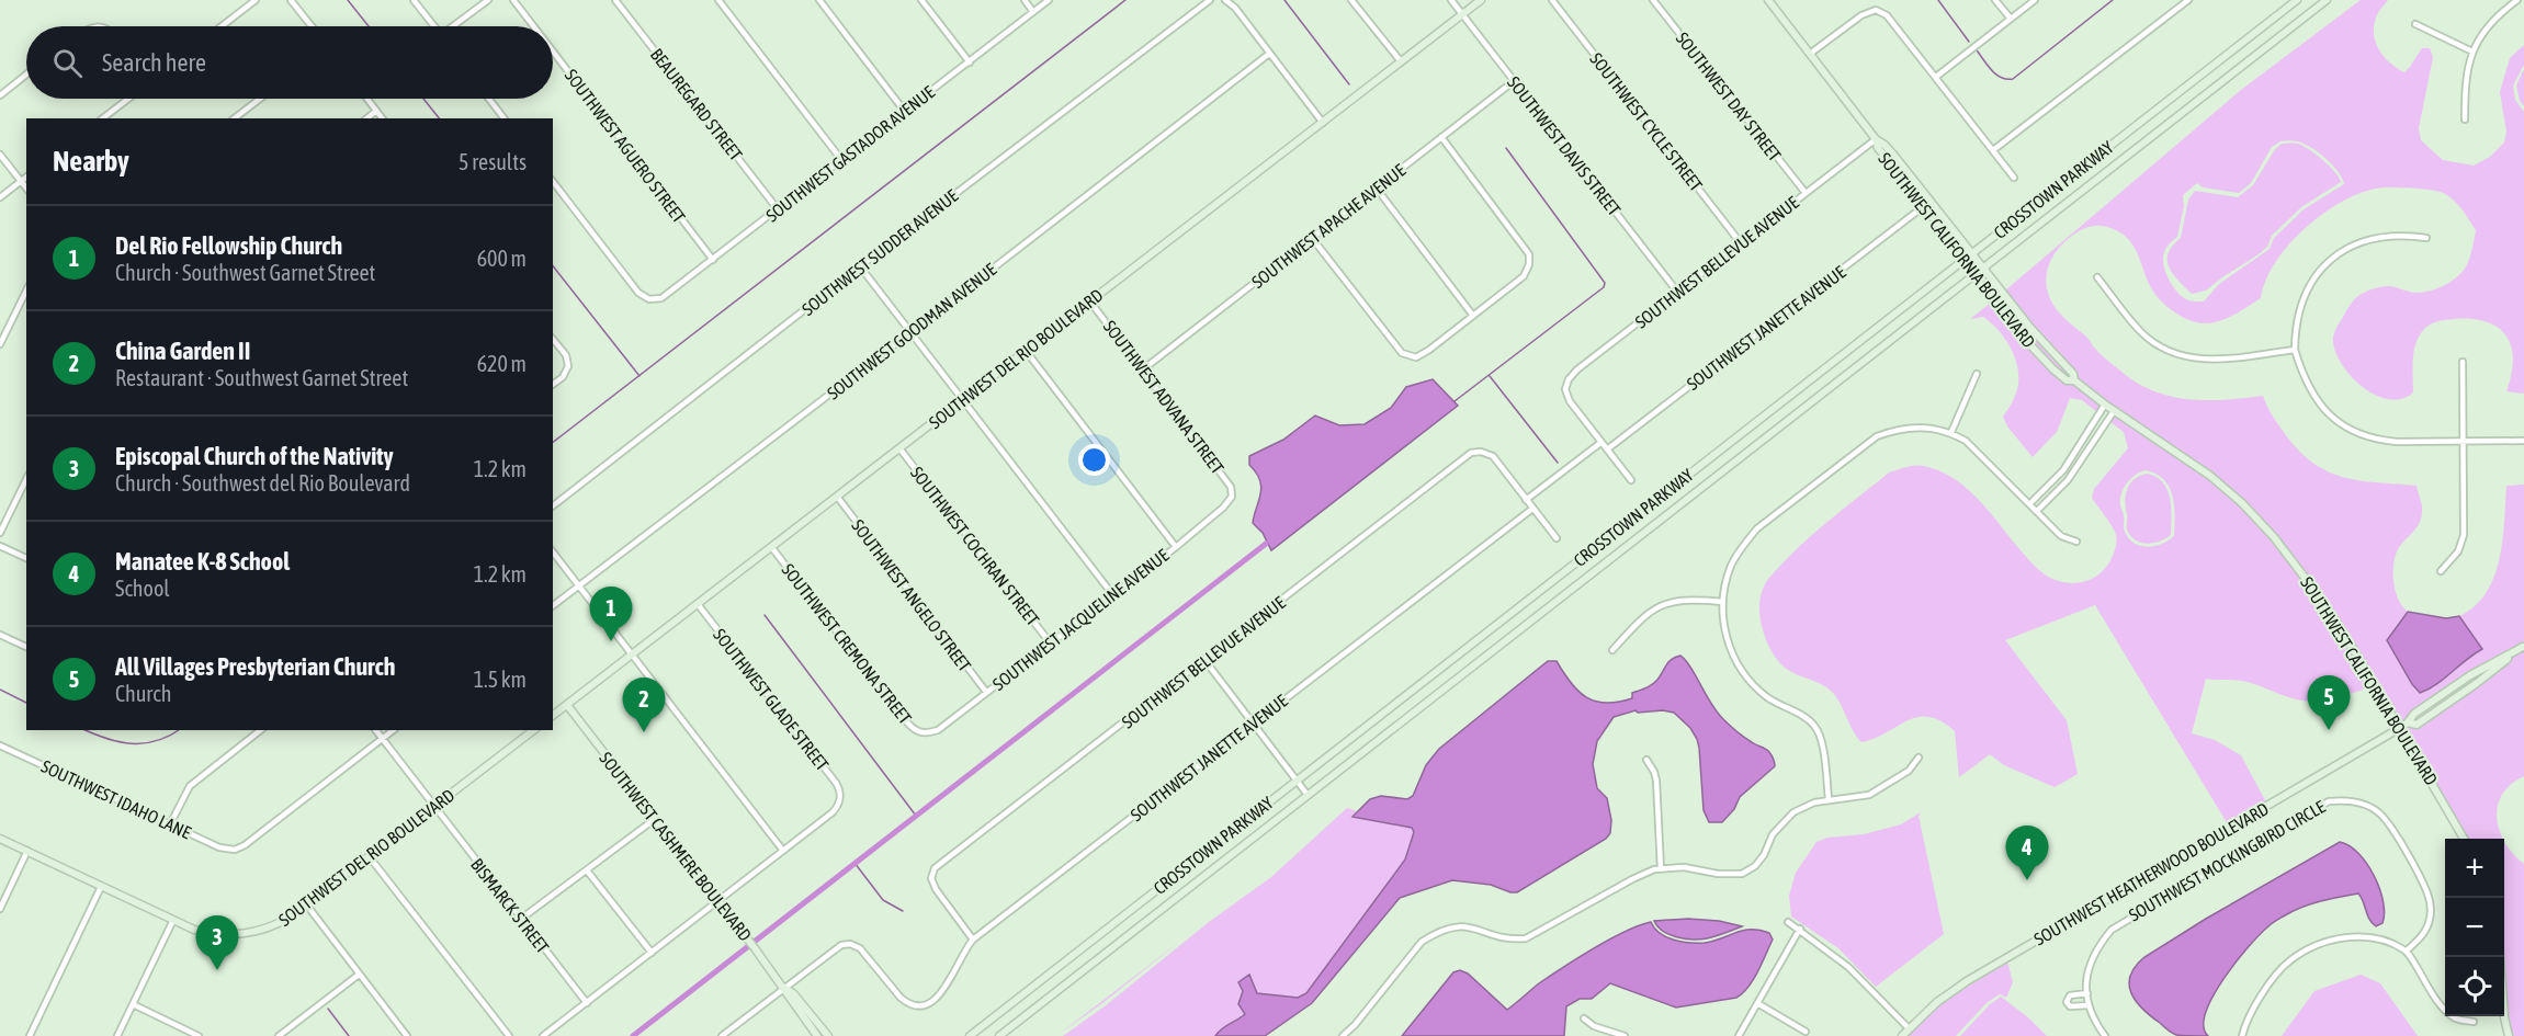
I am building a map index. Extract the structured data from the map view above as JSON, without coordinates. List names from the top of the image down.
{
  "streets": {
    "street": [
      "SOUTHWEST DAY STREET",
      "BEAUREGARD STREET",
      "SOUTHWEST CYCLE STREET",
      "SOUTHWEST AGUERO STREET",
      "SOUTHWEST DAVIS STREET",
      "SOUTHWEST GASTADOR AVENUE",
      "CROSSTOWN PARKWAY",
      "SOUTHWEST APACHE AVENUE",
      "SOUTHWEST CALIFORNIA BOULEVARD",
      "SOUTHWEST SUDDER AVENUE",
      "SOUTHWEST BELLEVUE AVENUE",
      "SOUTHWEST JANETTE AVENUE",
      "SOUTHWEST GOODMAN AVENUE",
      "SOUTHWEST DEL RIO BOULEVARD",
      "SOUTHWEST ADVANA STREET",
      "SOUTHWEST COCHRAN STREET",
      "SOUTHWEST ANGELO STREET",
      "SOUTHWEST JACQUELINE AVENUE",
      "SOUTHWEST CREMONA STREET",
      "SOUTHWEST GLADE STREET",
      "SOUTHWEST IDAHO LANE",
      "SOUTHWEST CASHMERE BOULEVARD",
      "SOUTHWEST MOCKINGBIRD CIRCLE",
      "SOUTHWEST HEATHERWOOD BOULEVARD",
      "BISMARCK STREET"
    ]
  },
  "crossings": [
    ["SOUTHWEST DAY STREET", "SOUTHWEST BELLEVUE AVENUE"],
    ["BEAUREGARD STREET", "SOUTHWEST GASTADOR AVENUE"],
    ["SOUTHWEST CYCLE STREET", "SOUTHWEST BELLEVUE AVENUE"],
    ["SOUTHWEST AGUERO STREET", "SOUTHWEST GASTADOR AVENUE"],
    ["SOUTHWEST DAVIS STREET", "SOUTHWEST APACHE AVENUE"],
    ["SOUTHWEST DAVIS STREET", "SOUTHWEST BELLEVUE AVENUE"],
    ["SOUTHWEST DAVIS STREET", "SOUTHWEST DEL RIO BOULEVARD"],
    ["CROSSTOWN PARKWAY", "SOUTHWEST CALIFORNIA BOULEVARD"],
    ["SOUTHWEST APACHE AVENUE", "SOUTHWEST ADVANA STREET"],
    ["SOUTHWEST CALIFORNIA BOULEVARD", "SOUTHWEST BELLEVUE AVENUE"],
    ["SOUTHWEST CALIFORNIA BOULEVARD", "SOUTHWEST JANETTE AVENUE"],
    ["SOUTHWEST CALIFORNIA BOULEVARD", "SOUTHWEST HEATHERWOOD BOULEVARD"],
    ["SOUTHWEST BELLEVUE AVENUE", "SOUTHWEST JANETTE AVENUE"],
    ["SOUTHWEST JANETTE AVENUE", "SOUTHWEST CASHMERE BOULEVARD"],
    ["SOUTHWEST DEL RIO BOULEVARD", "SOUTHWEST ADVANA STREET"],
    ["SOUTHWEST DEL RIO BOULEVARD", "SOUTHWEST COCHRAN STREET"],
    ["SOUTHWEST DEL RIO BOULEVARD", "SOUTHWEST ANGELO STREET"],
    ["SOUTHWEST DEL RIO BOULEVARD", "SOUTHWEST CREMONA STREET"],
    ["SOUTHWEST DEL RIO BOULEVARD", "SOUTHWEST GLADE STREET"],
    ["SOUTHWEST DEL RIO BOULEVARD", "SOUTHWEST CASHMERE BOULEVARD"],
    ["SOUTHWEST DEL RIO BOULEVARD", "BISMARCK STREET"],
    ["SOUTHWEST ADVANA STREET", "SOUTHWEST JACQUELINE AVENUE"],
    ["SOUTHWEST COCHRAN STREET", "SOUTHWEST JACQUELINE AVENUE"],
    ["SOUTHWEST ANGELO STREET", "SOUTHWEST JACQUELINE AVENUE"],
    ["SOUTHWEST JACQUELINE AVENUE", "SOUTHWEST CREMONA STREET"],
    ["SOUTHWEST IDAHO LANE", "BISMARCK STREET"]
  ],
  "page": {
    "search": "Search here",
    "heading": ["Nearby", "5 results"],
    "list": [
      {
        "mark": "1",
        "name": "Del Rio Fellowship Church",
        "note": "Church · Southwest Garnet Street",
        "value": "600 m"
      },
      {
        "mark": "2",
        "name": "China Garden II",
        "note": "Restaurant · Southwest Garnet Street",
        "value": "620 m"
      },
      {
        "mark": "3",
        "name": "Episcopal Church of the Nativity",
        "note": "Church · Southwest del Rio Boulevard",
        "value": "1.2 km"
      },
      {
        "mark": "4",
        "name": "Manatee K-8 School",
        "note": "School",
        "value": "1.2 km"
      },
      {
        "mark": "5",
        "name": "All Villages Presbyterian Church",
        "note": "Church",
        "value": "1.5 km"
      }
    ],
    "pins": [
      "1",
      "5",
      "2",
      "4",
      "3"
    ],
    "map_buttons": ["+", "−"]
  }
}
